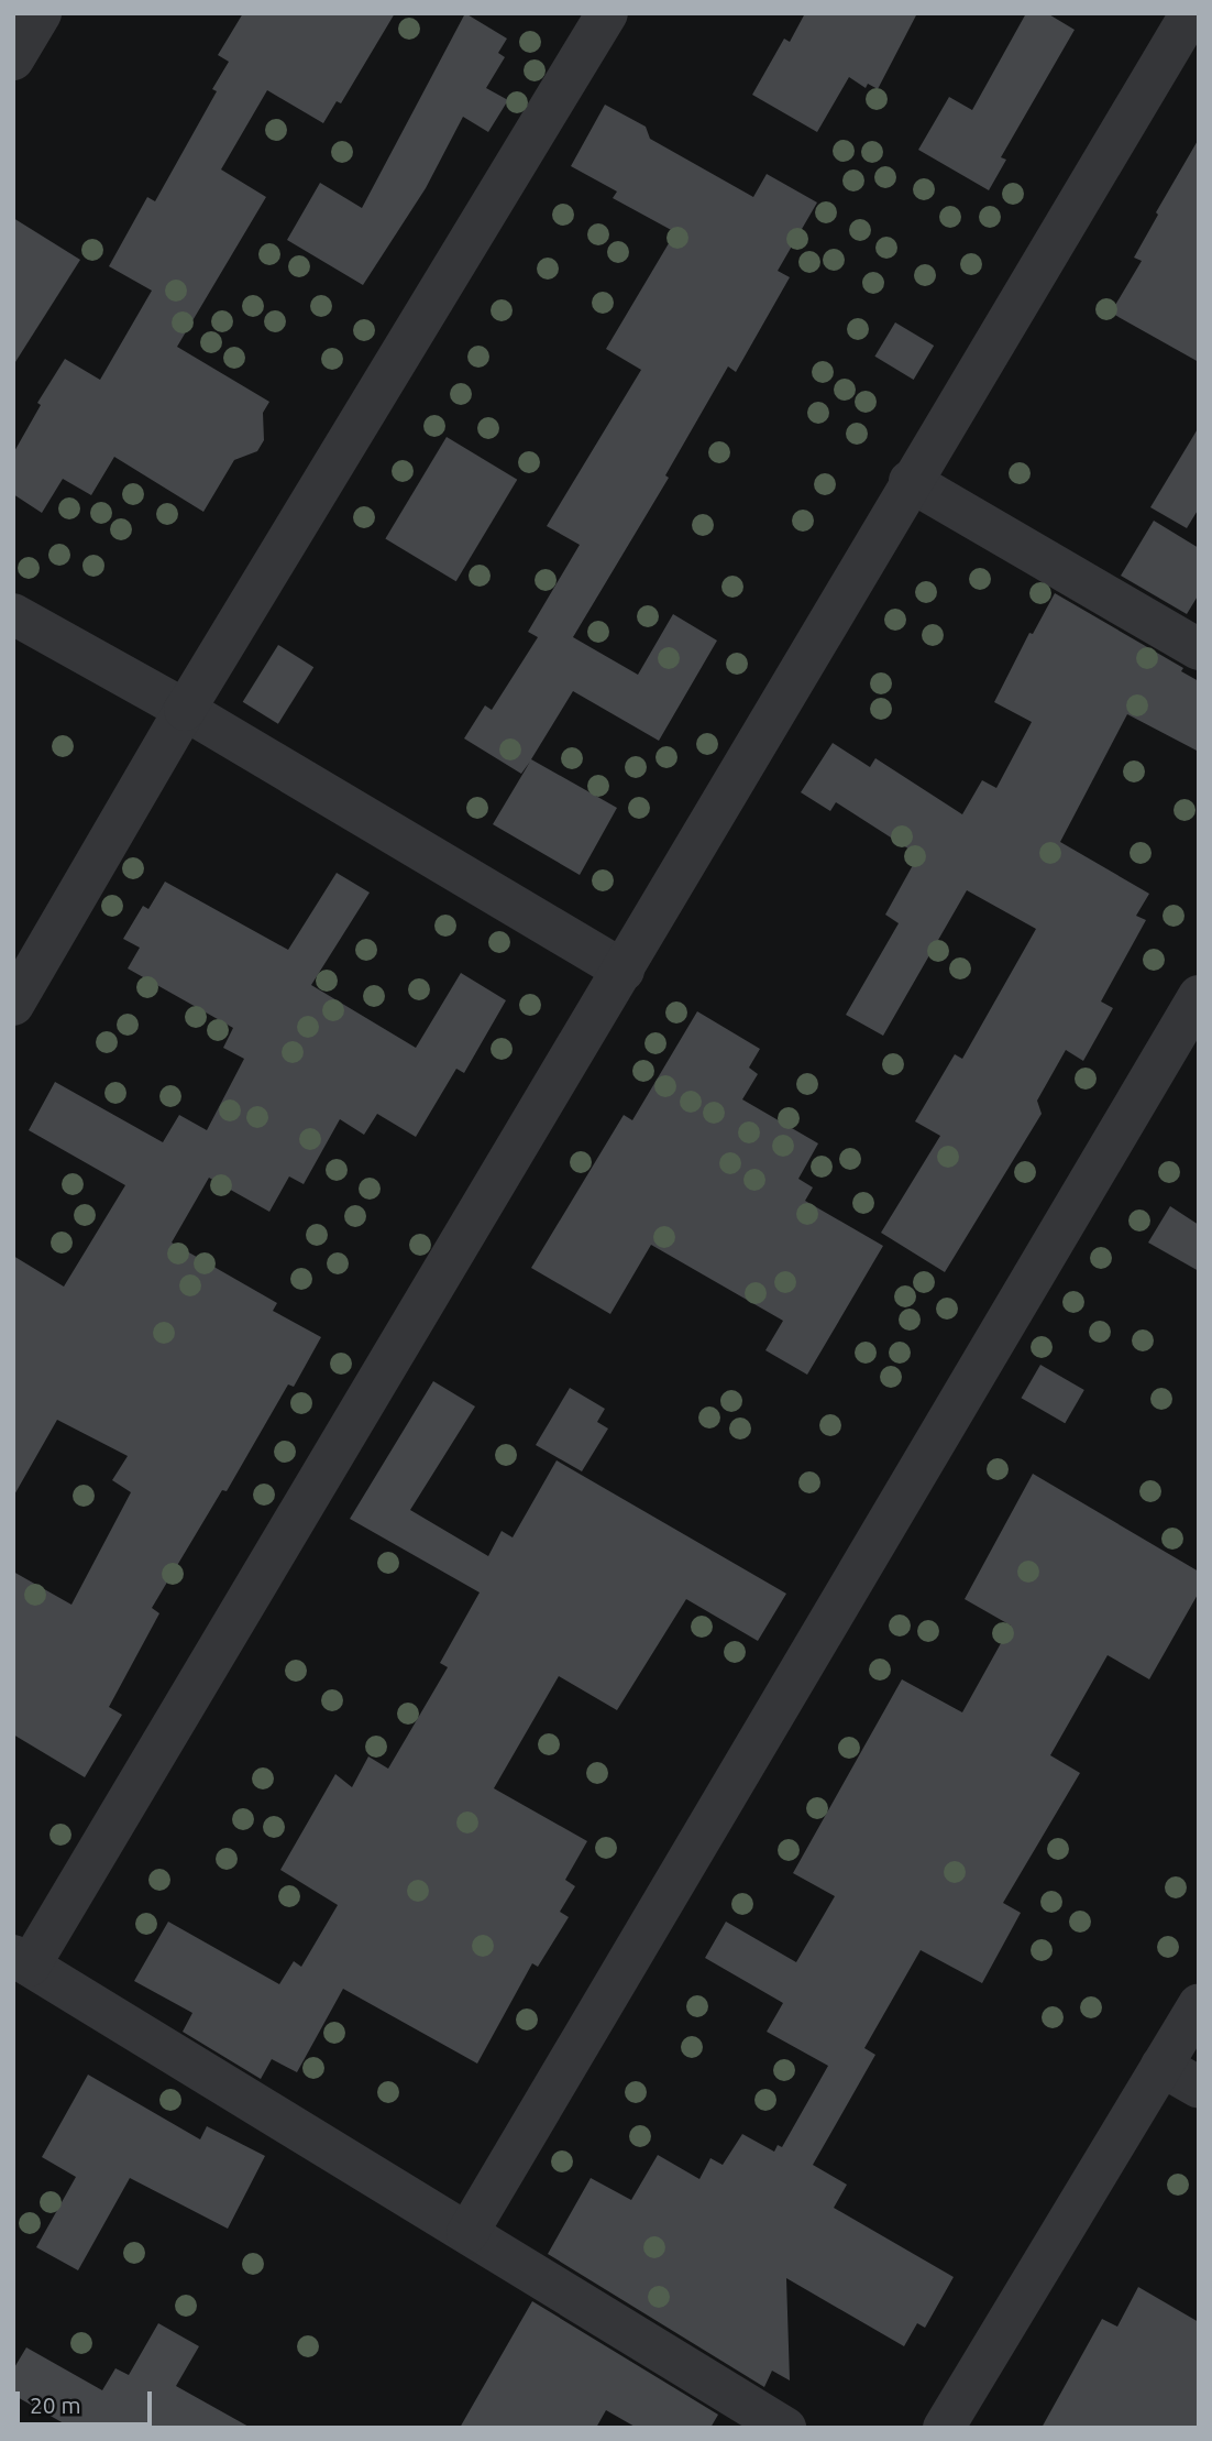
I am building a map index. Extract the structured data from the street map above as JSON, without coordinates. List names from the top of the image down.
{
  "scale_bar": "20 m"
}
